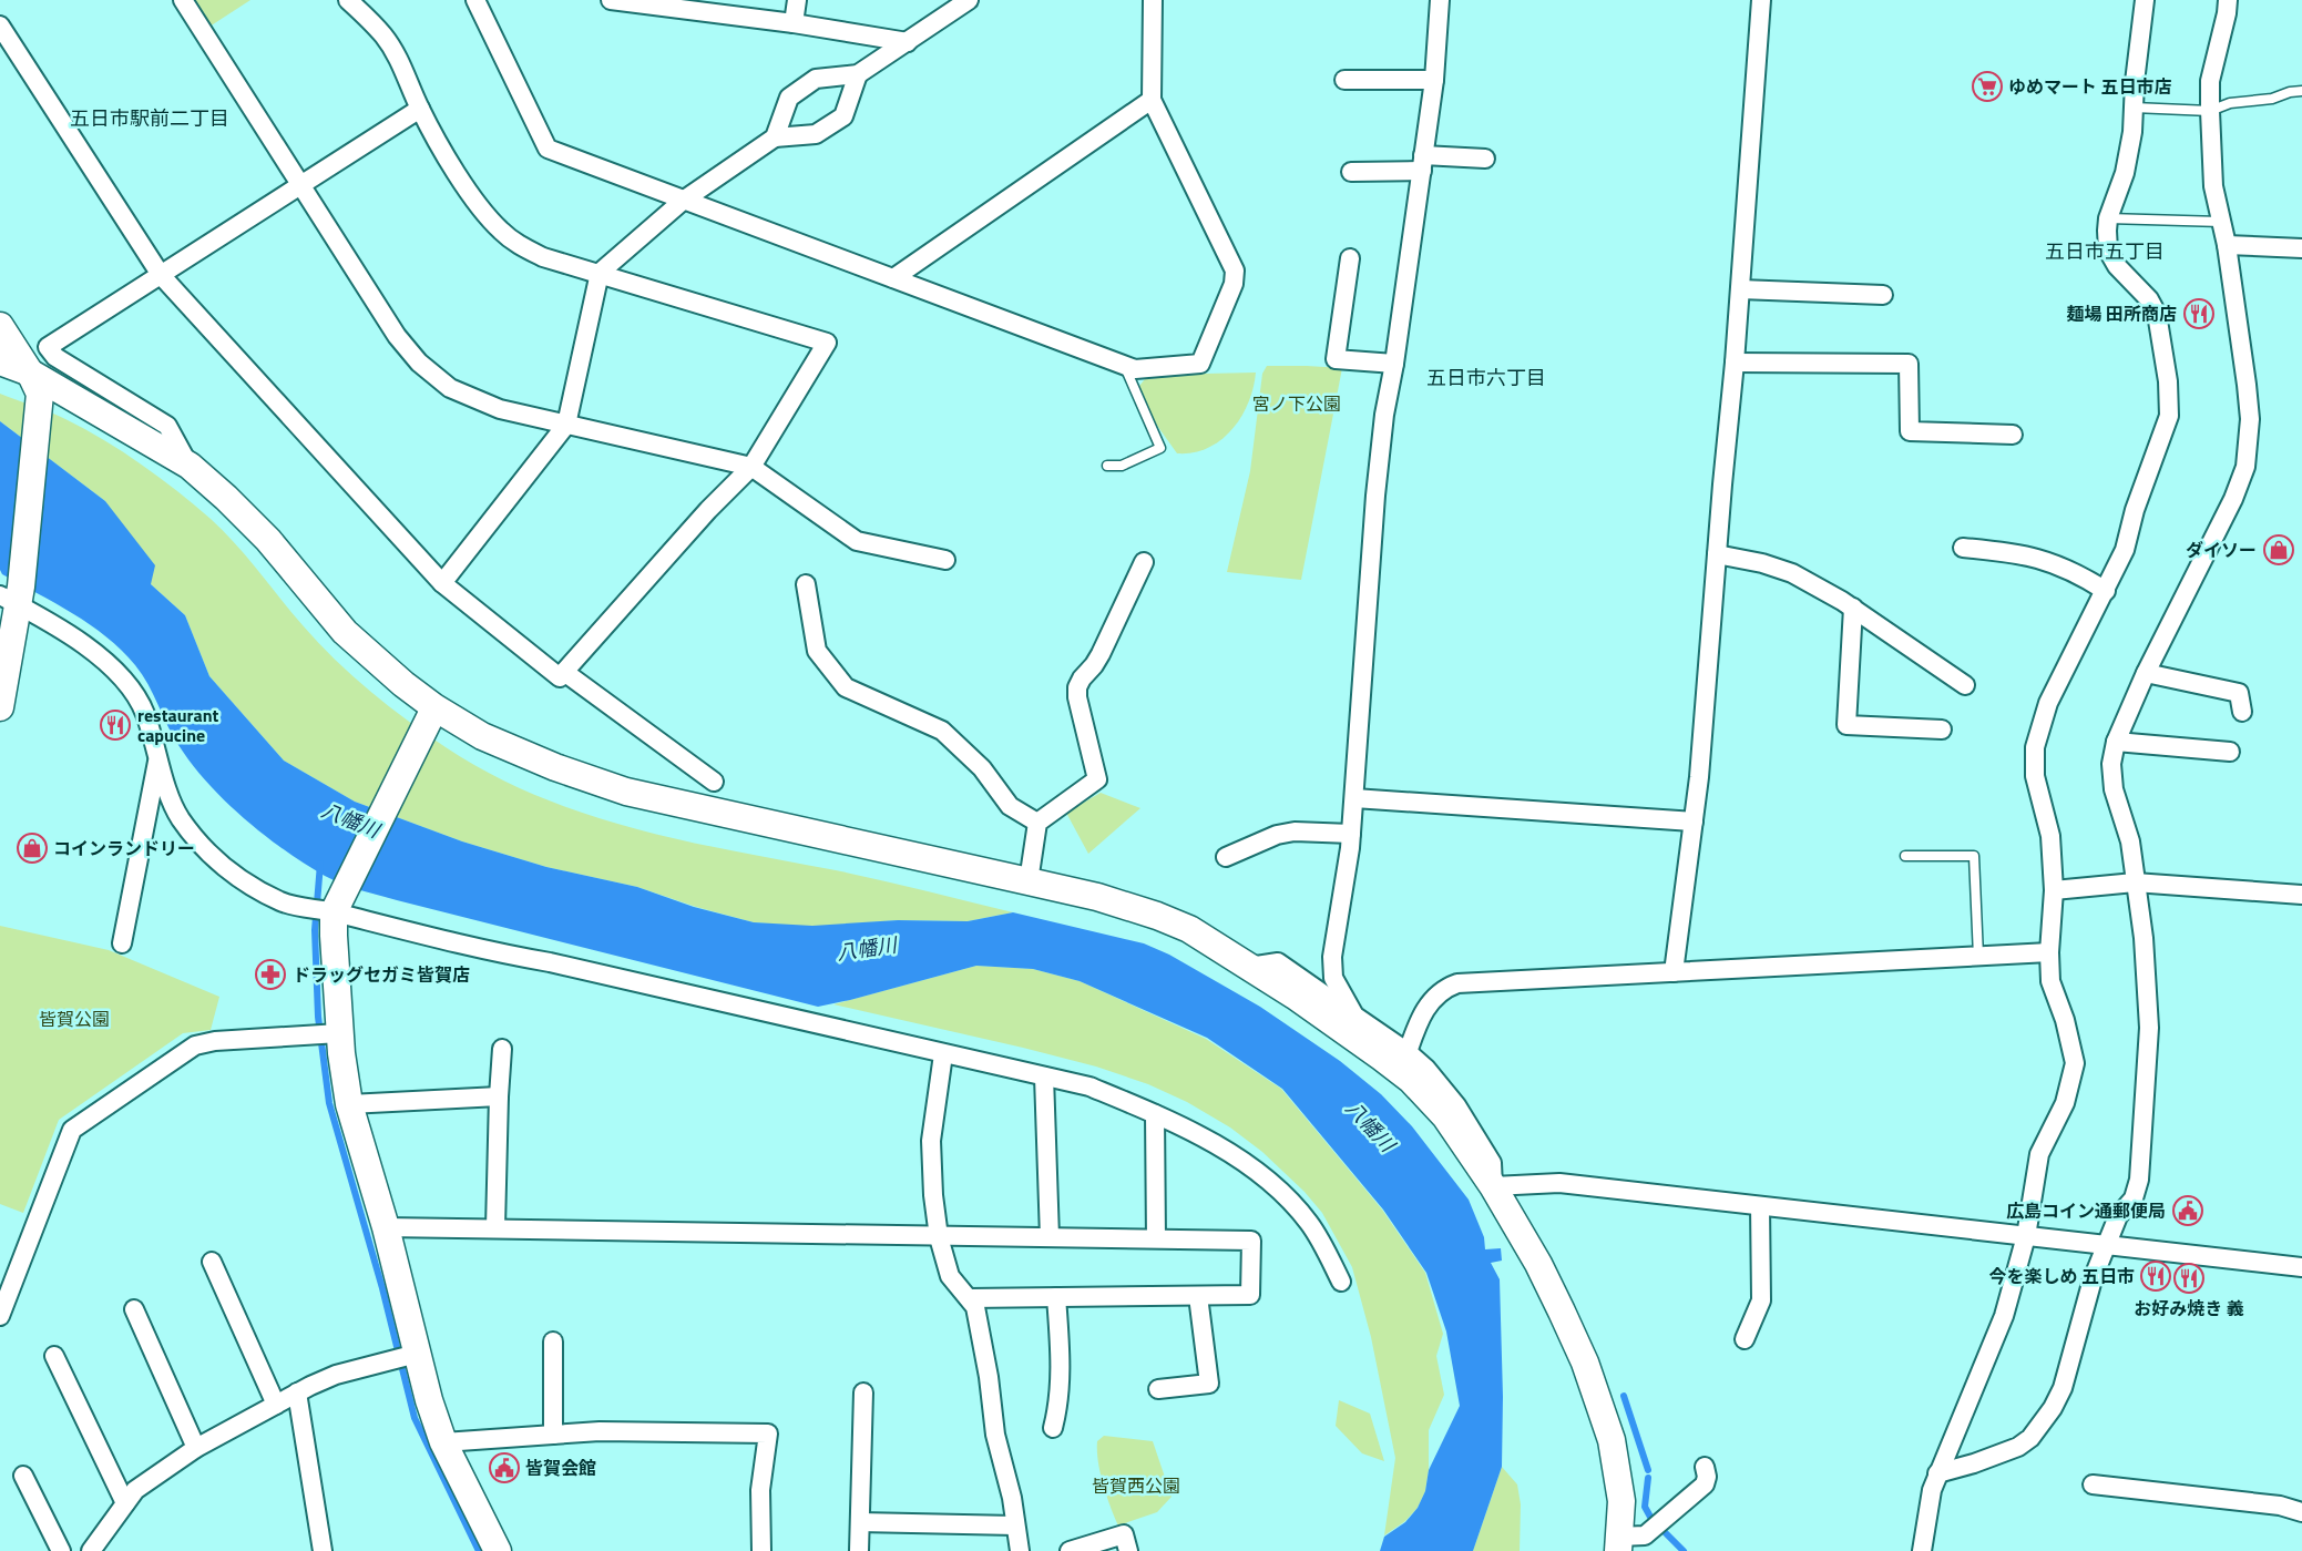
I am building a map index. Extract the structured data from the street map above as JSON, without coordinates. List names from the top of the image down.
{
  "districts": ["五日市駅前二丁目", "五日市五丁目", "五日市六丁目"],
  "water": ["八幡川"],
  "parks": ["宮ノ下公園", "皆賀公園", "皆賀西公園"],
  "places": {
    "supermarket": ["ゆめマート 五日市店"],
    "restaurant": [
      "麺場 田所商店",
      "restaurant capucine",
      "今を楽しめ 五日市",
      "お好み焼き 義"
    ],
    "shop": ["ダイソー", "コインランドリー"],
    "pharmacy": ["ドラッグセガミ皆賀店"],
    "public building": ["広島コイン通郵便局", "皆賀会館"]
  }
}
